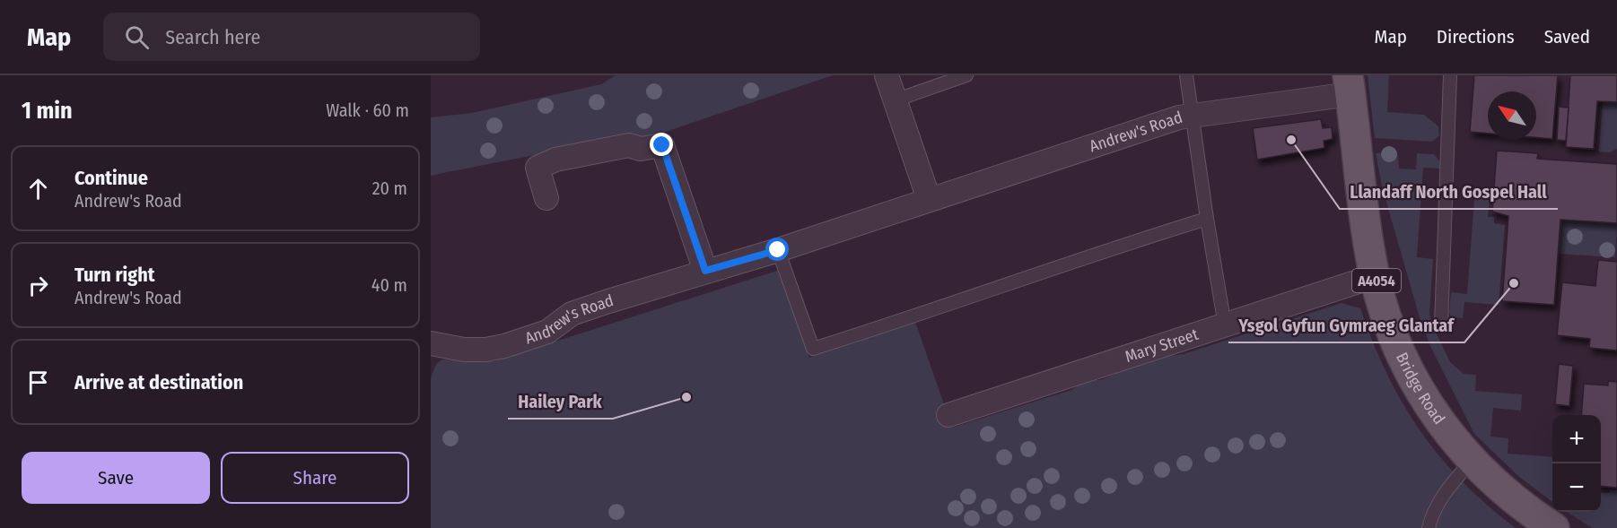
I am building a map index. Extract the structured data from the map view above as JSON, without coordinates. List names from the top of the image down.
{
  "streets": {
    "main road": ["A4054", "Bridge Road"],
    "street": ["Andrew's Road", "Mary Street"]
  },
  "crossings": [
    ["Andrew's Road", "Bridge Road"],
    ["Mary Street", "Bridge Road"]
  ],
  "places": ["Llandaff North Gospel Hall", "Ysgol Gyfun Gymraeg Glantaf", "Hailey Park"],
  "north": "top left",
  "page": {
    "header": "Map",
    "search": "Search here",
    "nav": ["Map", "Directions", "Saved"],
    "heading": ["1 min", "Walk · 60 m"],
    "list": [
      ["Continue", "Andrew's Road", "20 m"],
      ["Turn right", "Andrew's Road", "40 m"],
      "Arrive at destination"
    ],
    "map_buttons": ["+", "−"],
    "buttons": ["Save", "Share"]
  }
}
